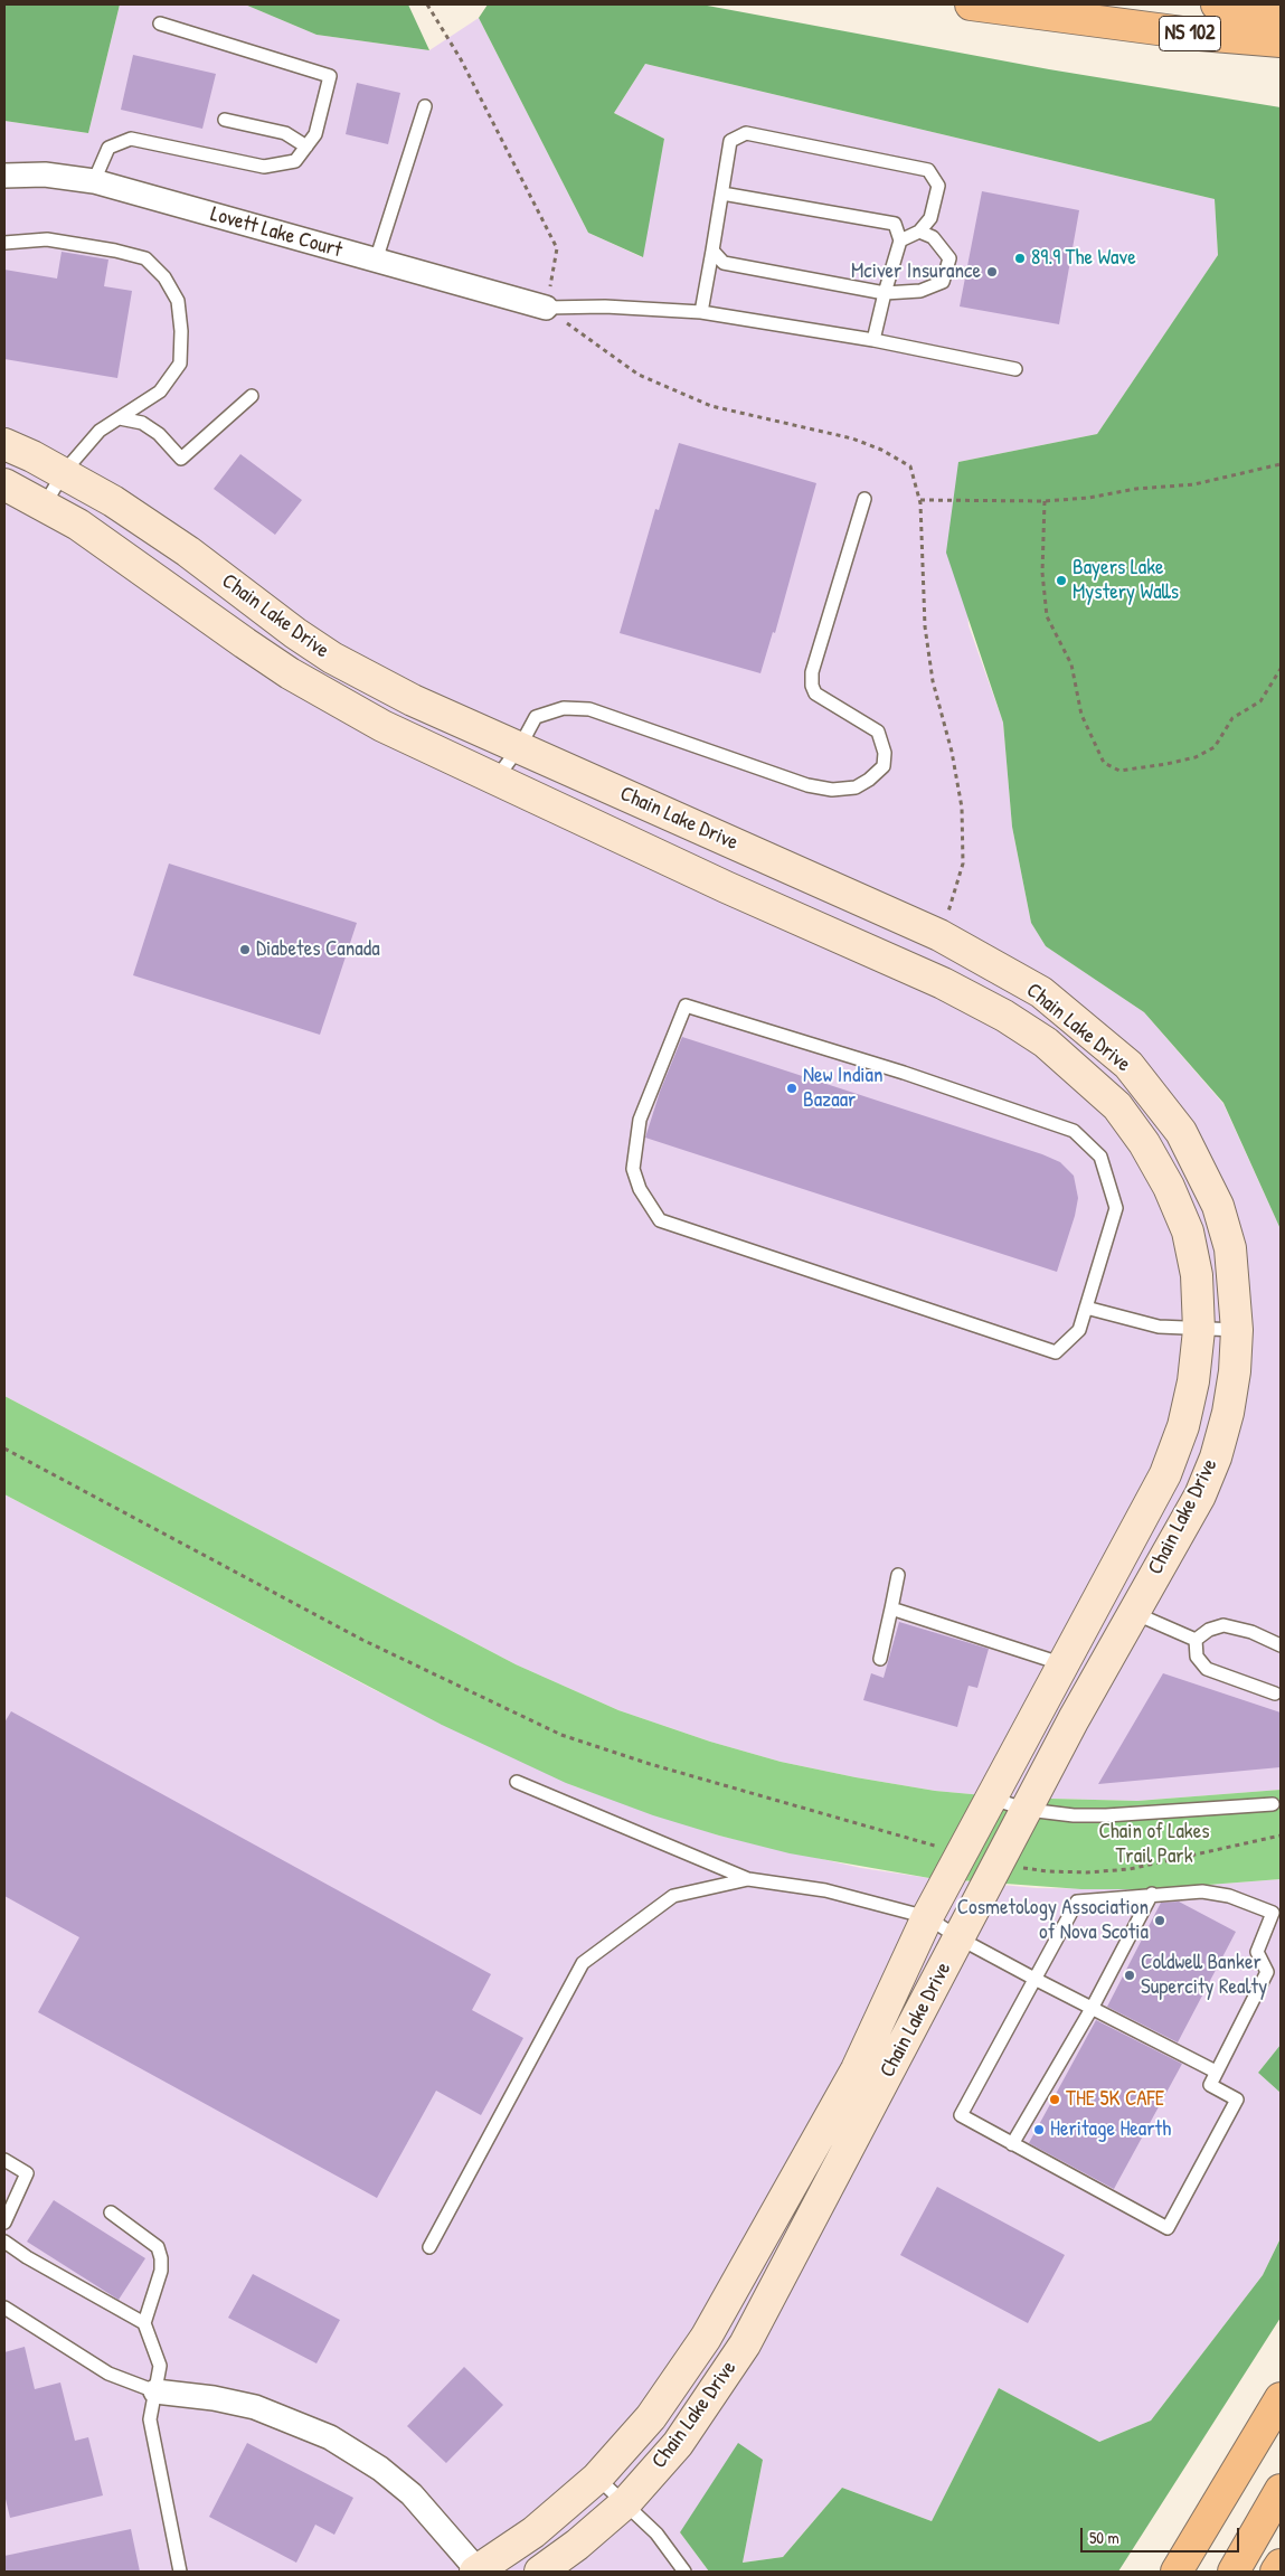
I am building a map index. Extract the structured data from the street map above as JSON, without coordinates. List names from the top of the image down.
{
  "streets": {
    "highway": ["NS 102"],
    "street": ["Lovett Lake Court", "Chain Lake Drive"]
  },
  "parks": ["Chain of Lakes Trail Park"],
  "places": [
    "89.9 The Wave",
    "Mciver Insurance",
    "Bayers Lake Mystery Walls",
    "Diabetes Canada",
    "New Indian Bazaar",
    "Cosmetology Association of Nova Scotia",
    "Coldwell Banker Supercity Realty",
    "THE 5K CAFE",
    "Heritage Hearth"
  ],
  "scale_bar": "50 m"
}
